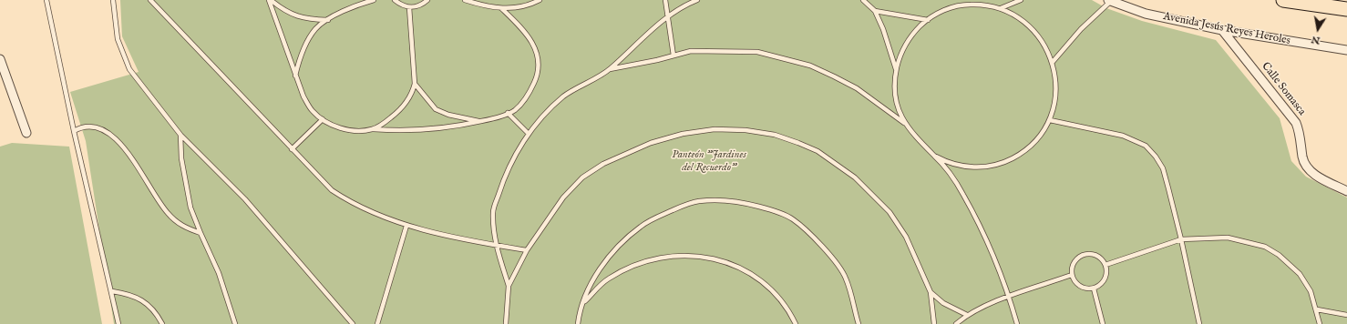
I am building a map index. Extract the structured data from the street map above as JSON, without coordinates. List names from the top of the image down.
{
  "streets": {
    "street": ["Avenida Jesús Reyes Heroles", "Calle Somasca"]
  },
  "crossings": [
    ["Avenida Jesús Reyes Heroles", "Calle Somasca"]
  ],
  "parks": ["Panteón \"Jardines del Recuerdo\""],
  "north": "bottom"
}
